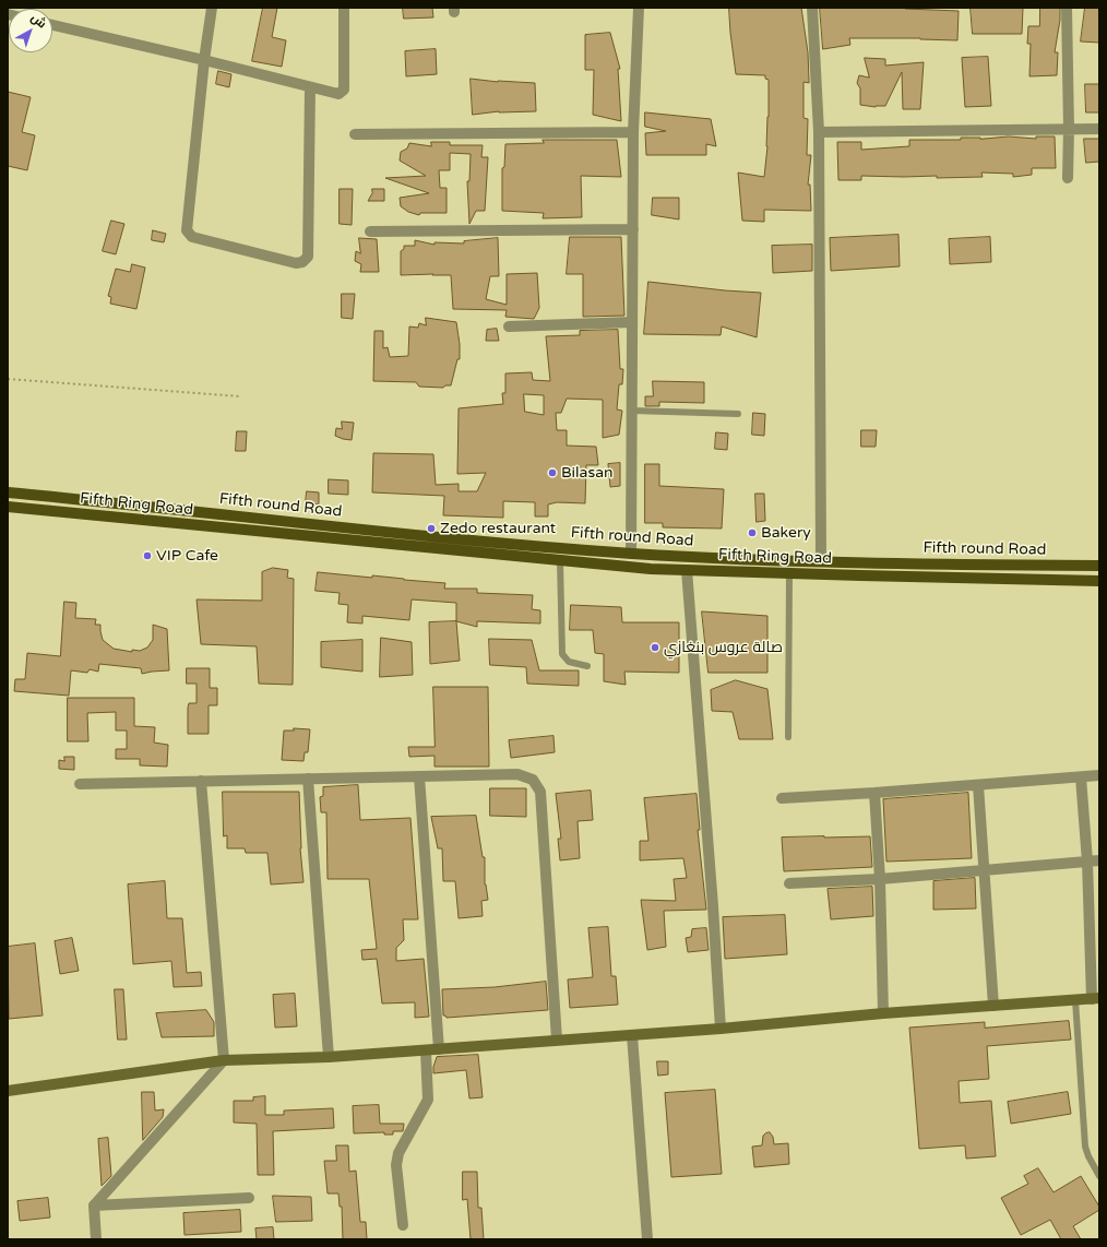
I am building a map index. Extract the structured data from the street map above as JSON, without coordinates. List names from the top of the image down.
{
  "streets": {
    "main road": ["Fifth Ring Road", "Fifth round Road"]
  },
  "places": [
    "Bilasan",
    "Zedo restaurant",
    "Bakery",
    "VIP Cafe",
    "صالة عروس بنغازي"
  ],
  "north": "top right"
}
